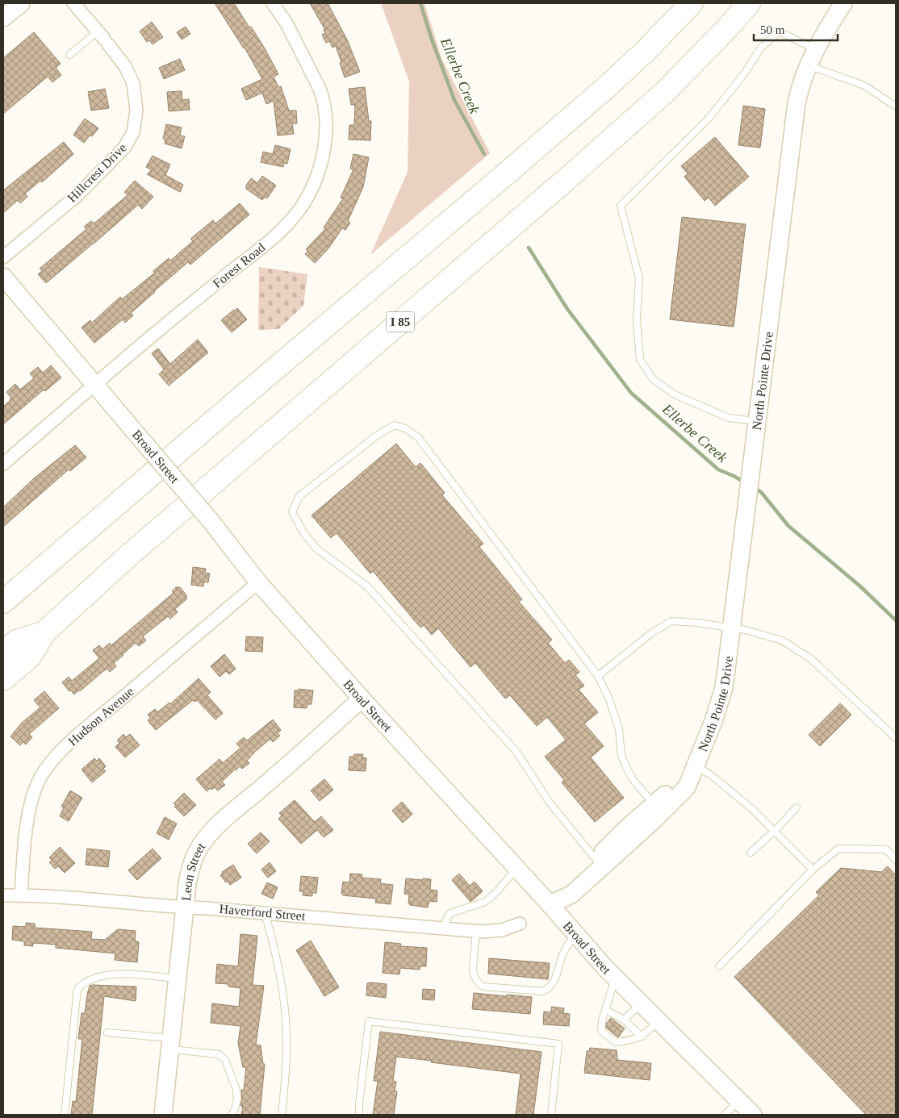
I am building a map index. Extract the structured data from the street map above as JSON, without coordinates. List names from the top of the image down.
{
  "streets": {
    "highway": ["I 85"],
    "main road": ["North Pointe Drive", "Broad Street", "Leon Street"],
    "street": [
      "Hillcrest Drive",
      "Forest Road",
      "Hudson Avenue",
      "Haverford Street"
    ]
  },
  "crossings": [
    ["Forest Road", "Broad Street"],
    ["North Pointe Drive", "Broad Street"],
    ["Broad Street", "Hudson Avenue"],
    ["Broad Street", "Leon Street"],
    ["Hudson Avenue", "Haverford Street"],
    ["Leon Street", "Haverford Street"]
  ],
  "water": ["Ellerbe Creek"],
  "scale_bar": "50 m"
}
